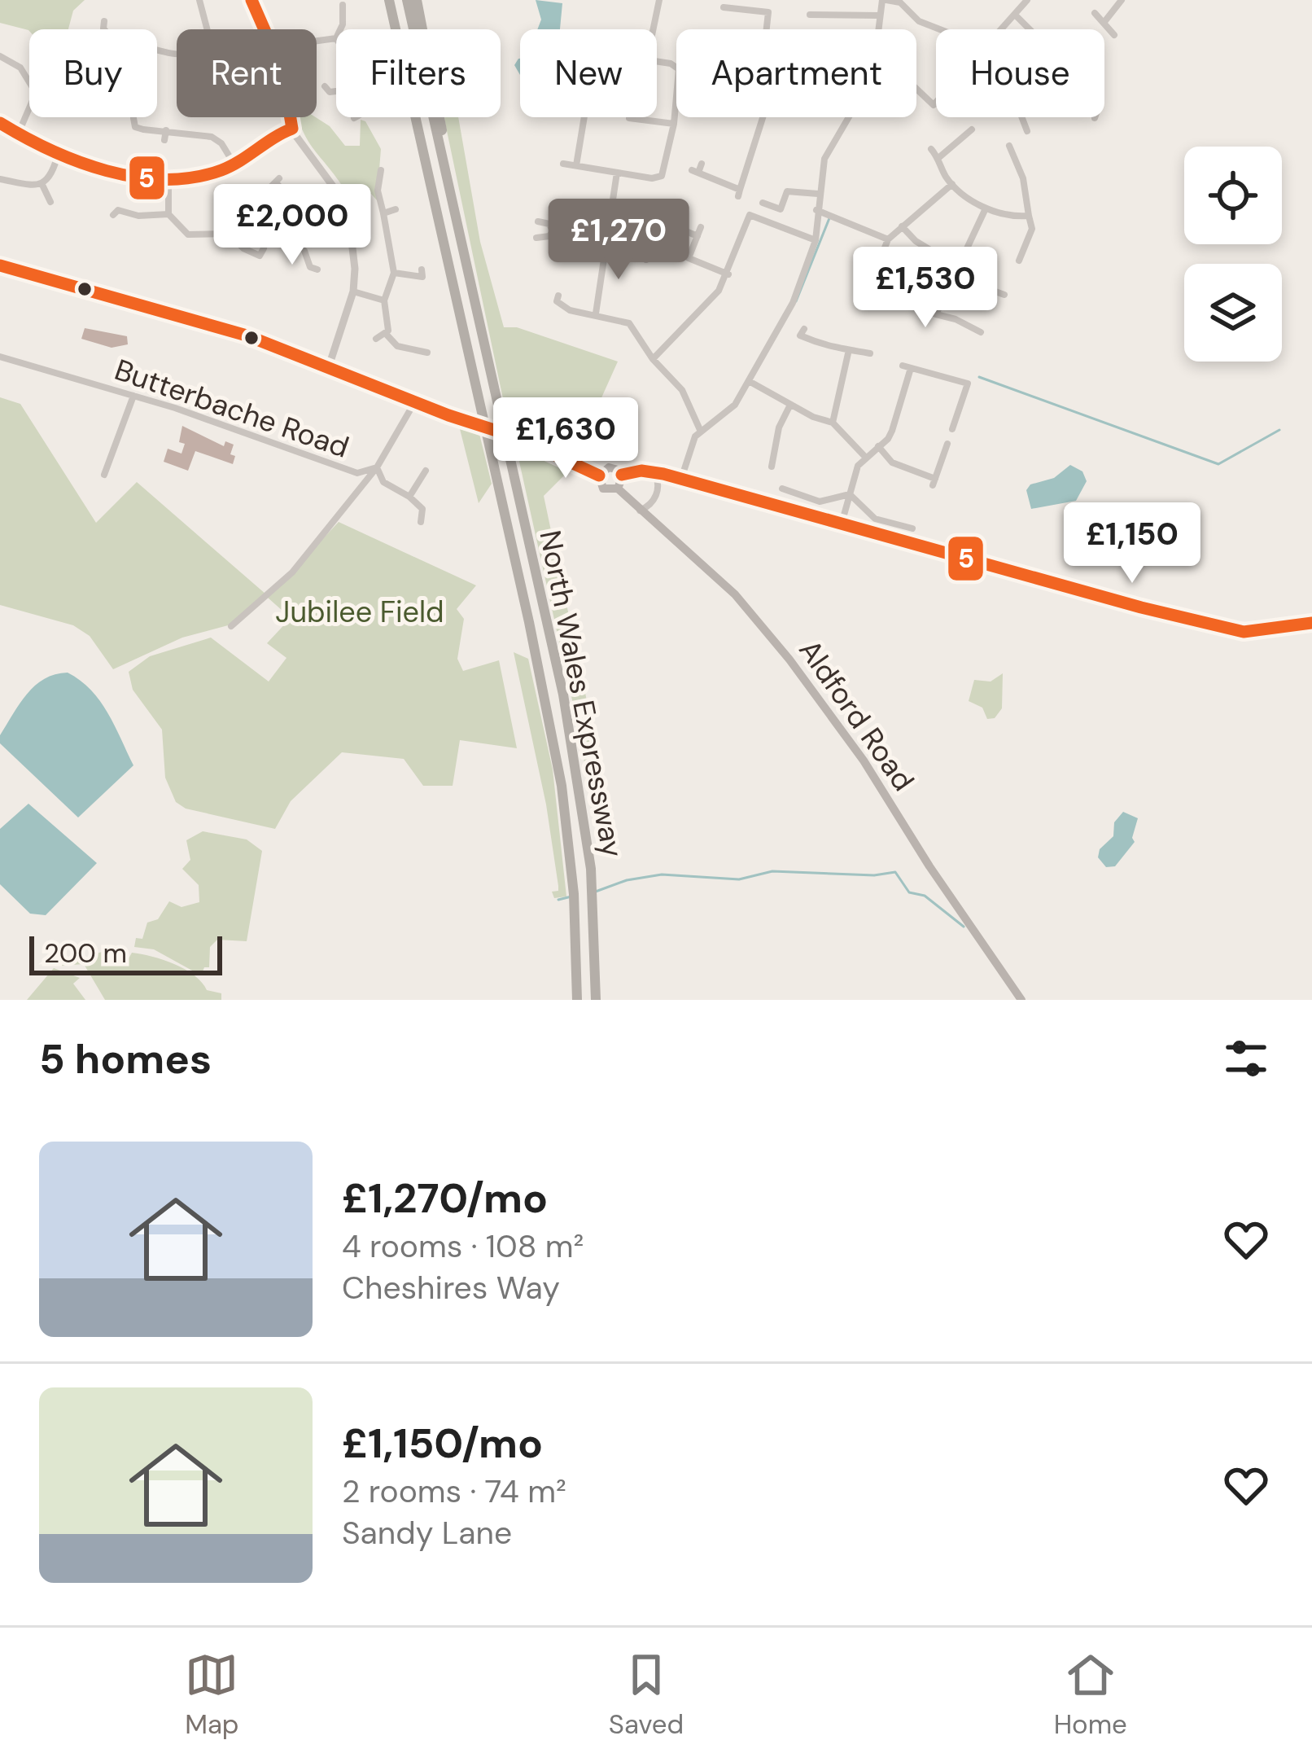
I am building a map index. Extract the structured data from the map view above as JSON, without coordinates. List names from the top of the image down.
{
  "streets": {
    "highway": ["North Wales Expressway"],
    "main road": ["Aldford Road"],
    "street": ["Butterbache Road"]
  },
  "parks": ["Jubilee Field"],
  "lines": ["transit line 5"],
  "scale_bar": "200 m",
  "page": {
    "chip": [
      "Buy",
      "Rent",
      "Filters",
      "New",
      "Apartment",
      "House"
    ],
    "price": [
      "£2,000",
      "£1,270",
      "£1,530",
      "£1,630",
      "£1,150"
    ],
    "scale": "200 m",
    "heading": "5 homes",
    "list": [
      {
        "name": "£1,270/mo",
        "note": "4 rooms · 108 m² · Cheshires Way"
      },
      {
        "name": "£1,150/mo",
        "note": "2 rooms · 74 m² · Sandy Lane"
      }
    ],
    "tabs": ["Map", "Saved", "Home"]
  }
}
